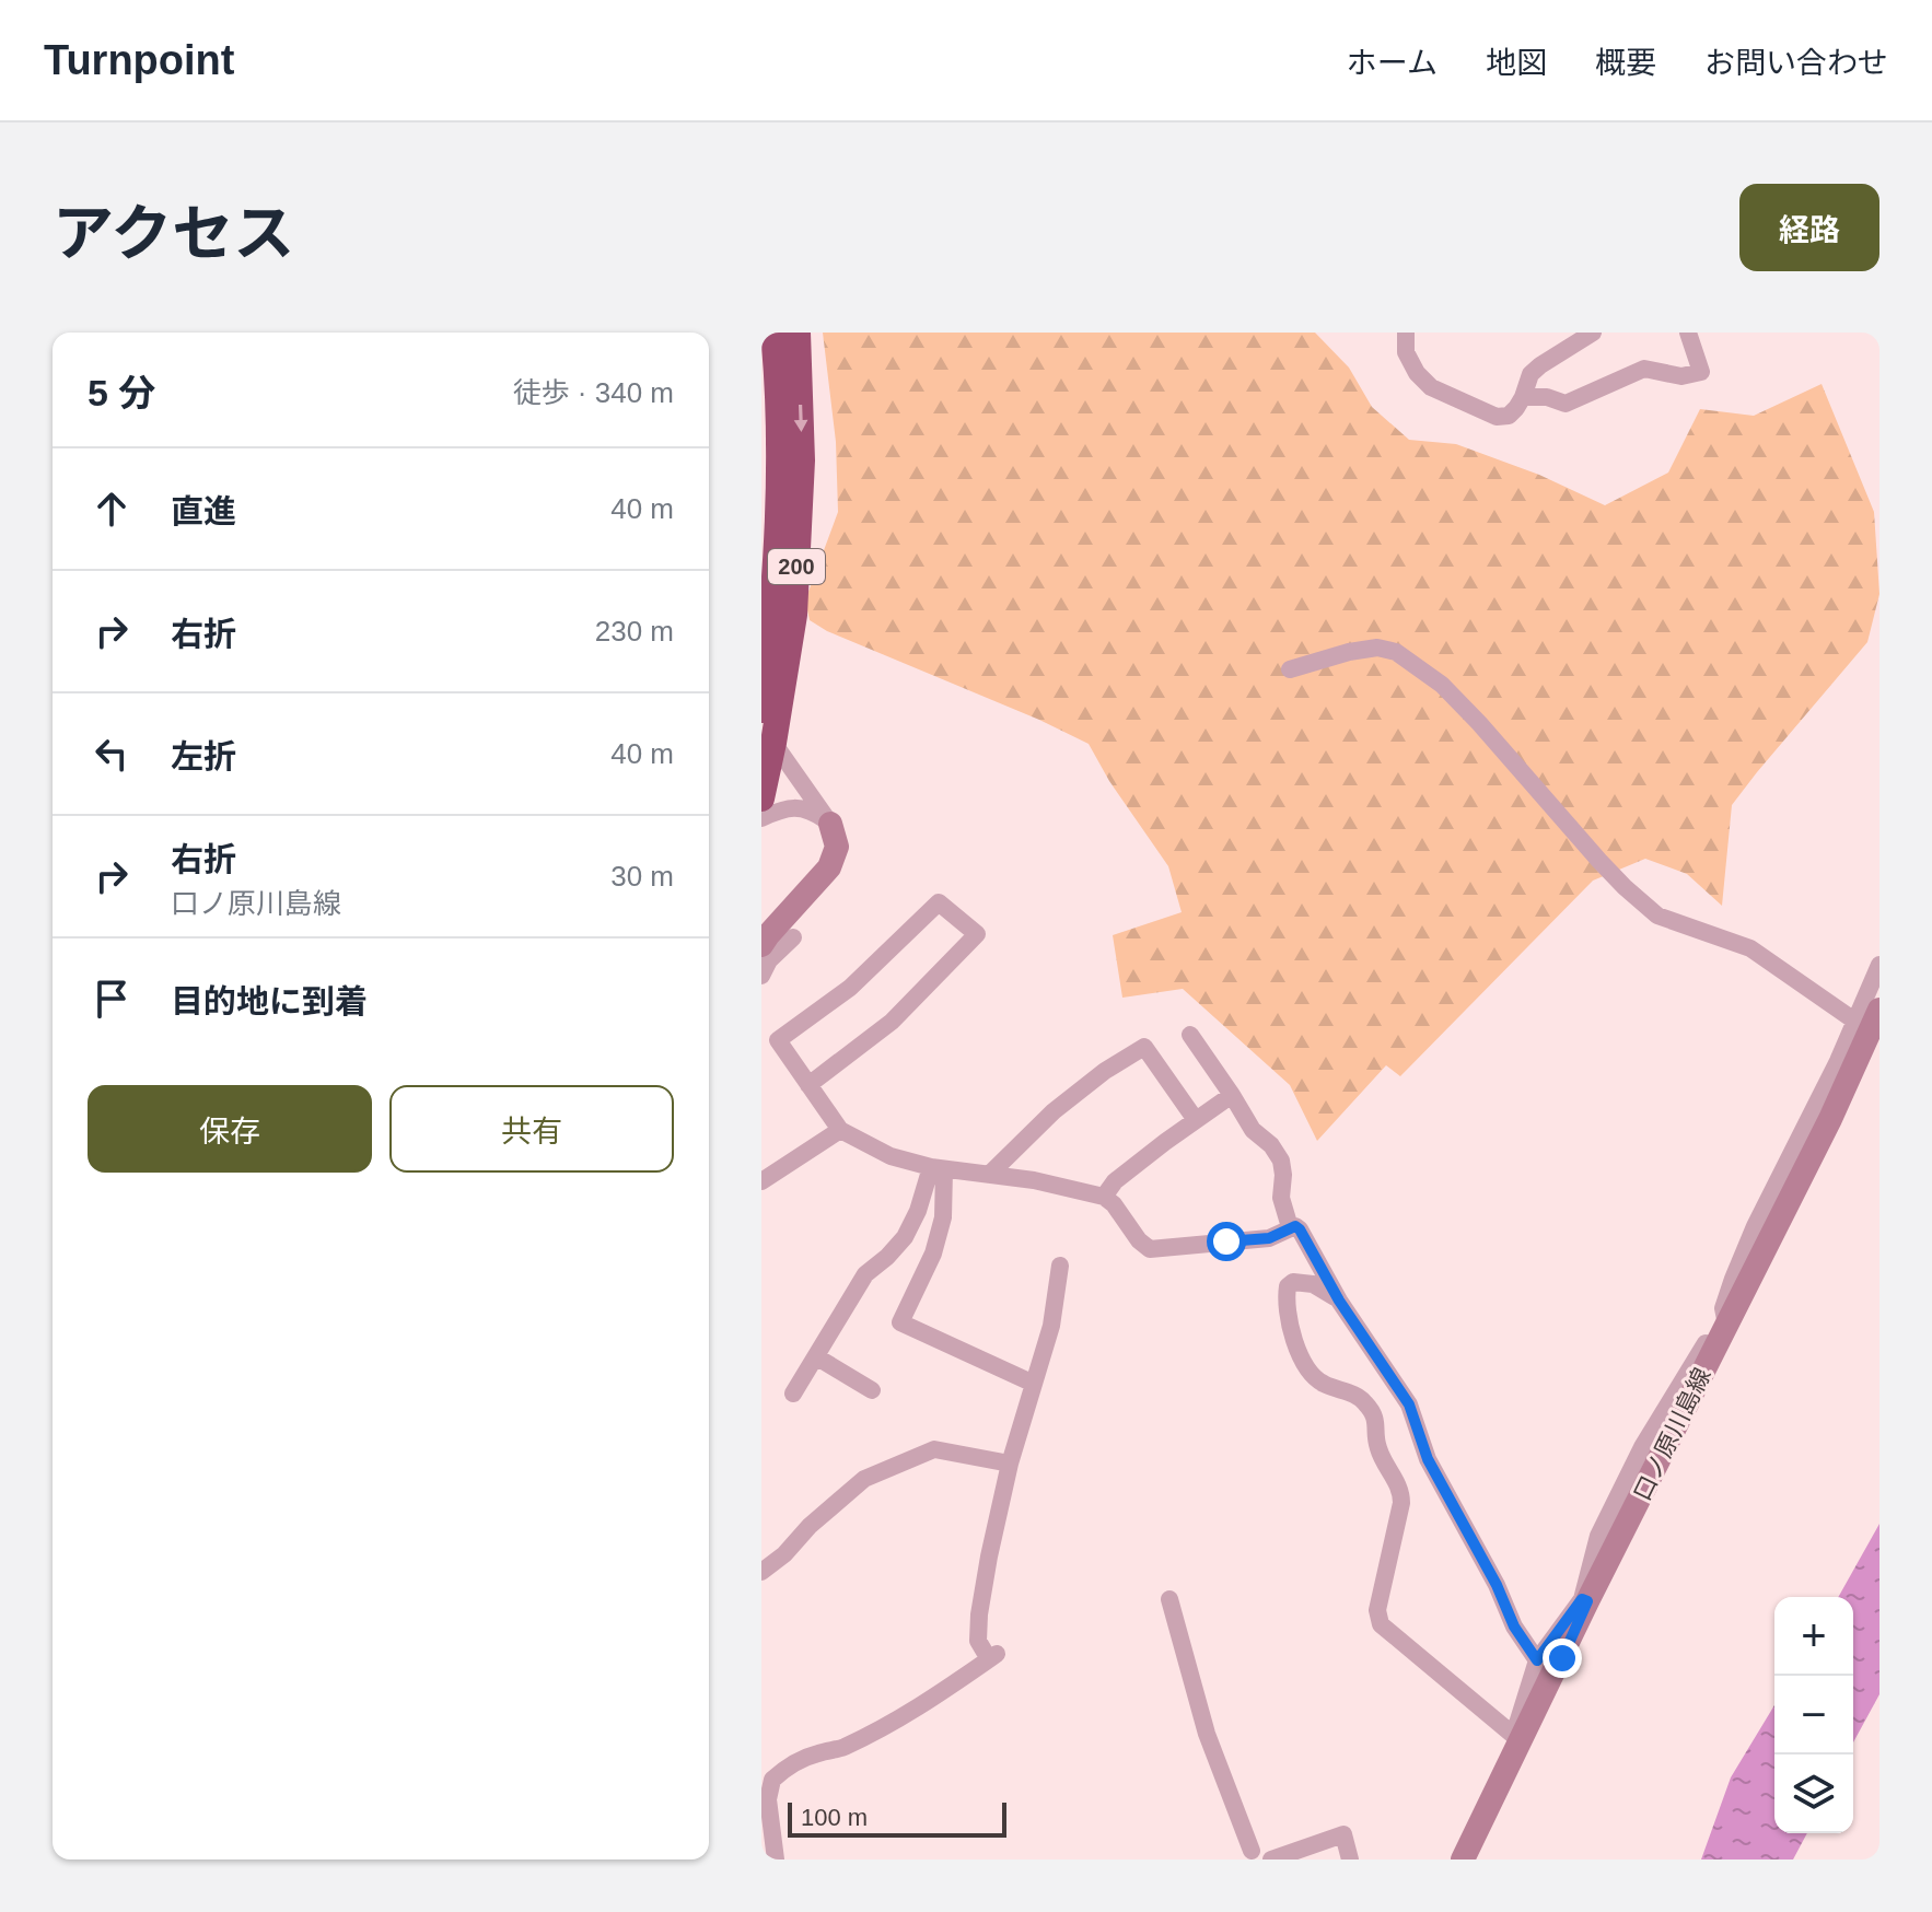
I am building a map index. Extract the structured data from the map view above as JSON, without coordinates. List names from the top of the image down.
{
  "streets": {
    "highway": ["200"],
    "main road": ["口ノ原川島線"]
  },
  "scale_bar": "100 m",
  "page": {
    "header": "Turnpoint",
    "nav": [
      "ホーム",
      "地図",
      "概要",
      "お問い合わせ"
    ],
    "title": "アクセス",
    "buttons": [
      "経路",
      ["保存", "共有"]
    ],
    "heading": ["5 分", "徒歩 · 340 m"],
    "list": [
      ["直進", "40 m"],
      ["右折", "230 m"],
      ["左折", "40 m"],
      ["右折", "口ノ原川島線", "30 m"],
      "目的地に到着"
    ],
    "map_buttons": ["+", "−"],
    "scale": "100 m"
  }
}
